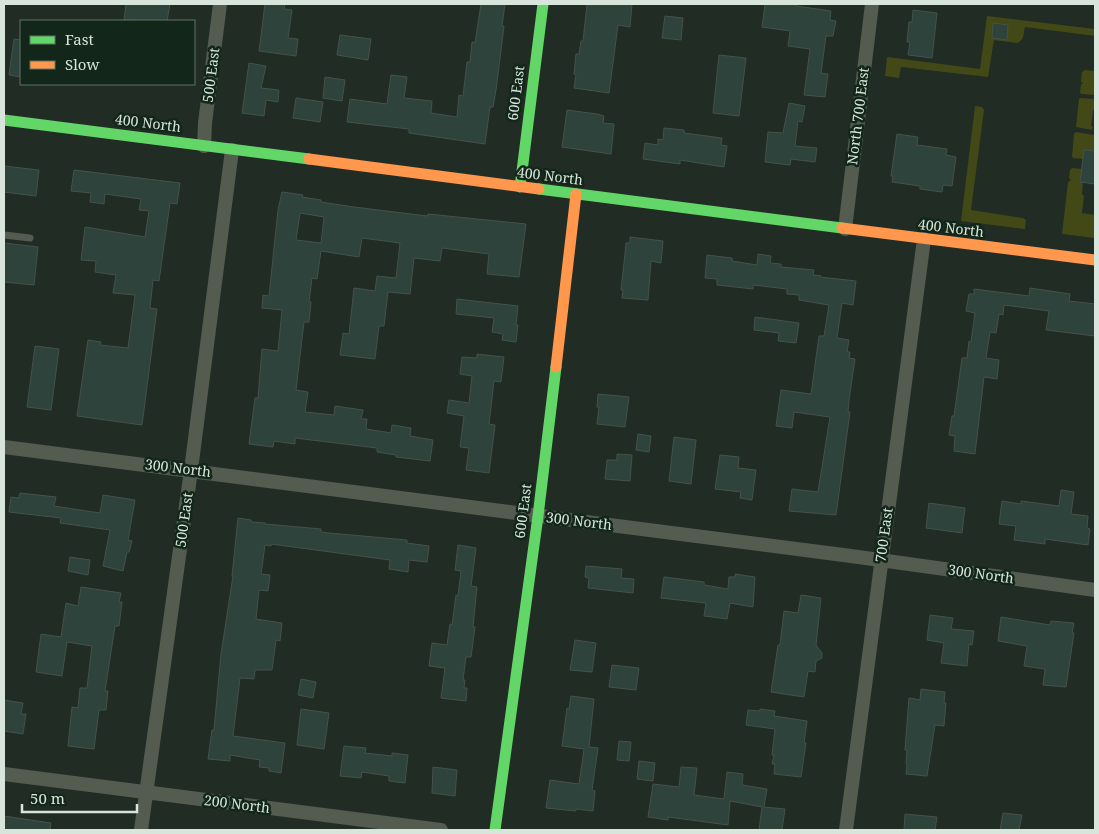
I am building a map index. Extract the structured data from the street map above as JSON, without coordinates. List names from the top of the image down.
{
  "streets": {
    "main road": ["600 East", "400 North"],
    "street": [
      "500 East",
      "North 700 East",
      "300 North",
      "700 East",
      "200 North"
    ]
  },
  "crossings": [
    ["500 East", "400 North"],
    ["500 East", "300 North"],
    ["500 East", "200 North"],
    ["600 East", "400 North"],
    ["600 East", "300 North"],
    ["North 700 East", "400 North"],
    ["400 North", "700 East"],
    ["300 North", "700 East"]
  ],
  "legend": ["Fast", "Slow"],
  "scale_bar": "50 m"
}
